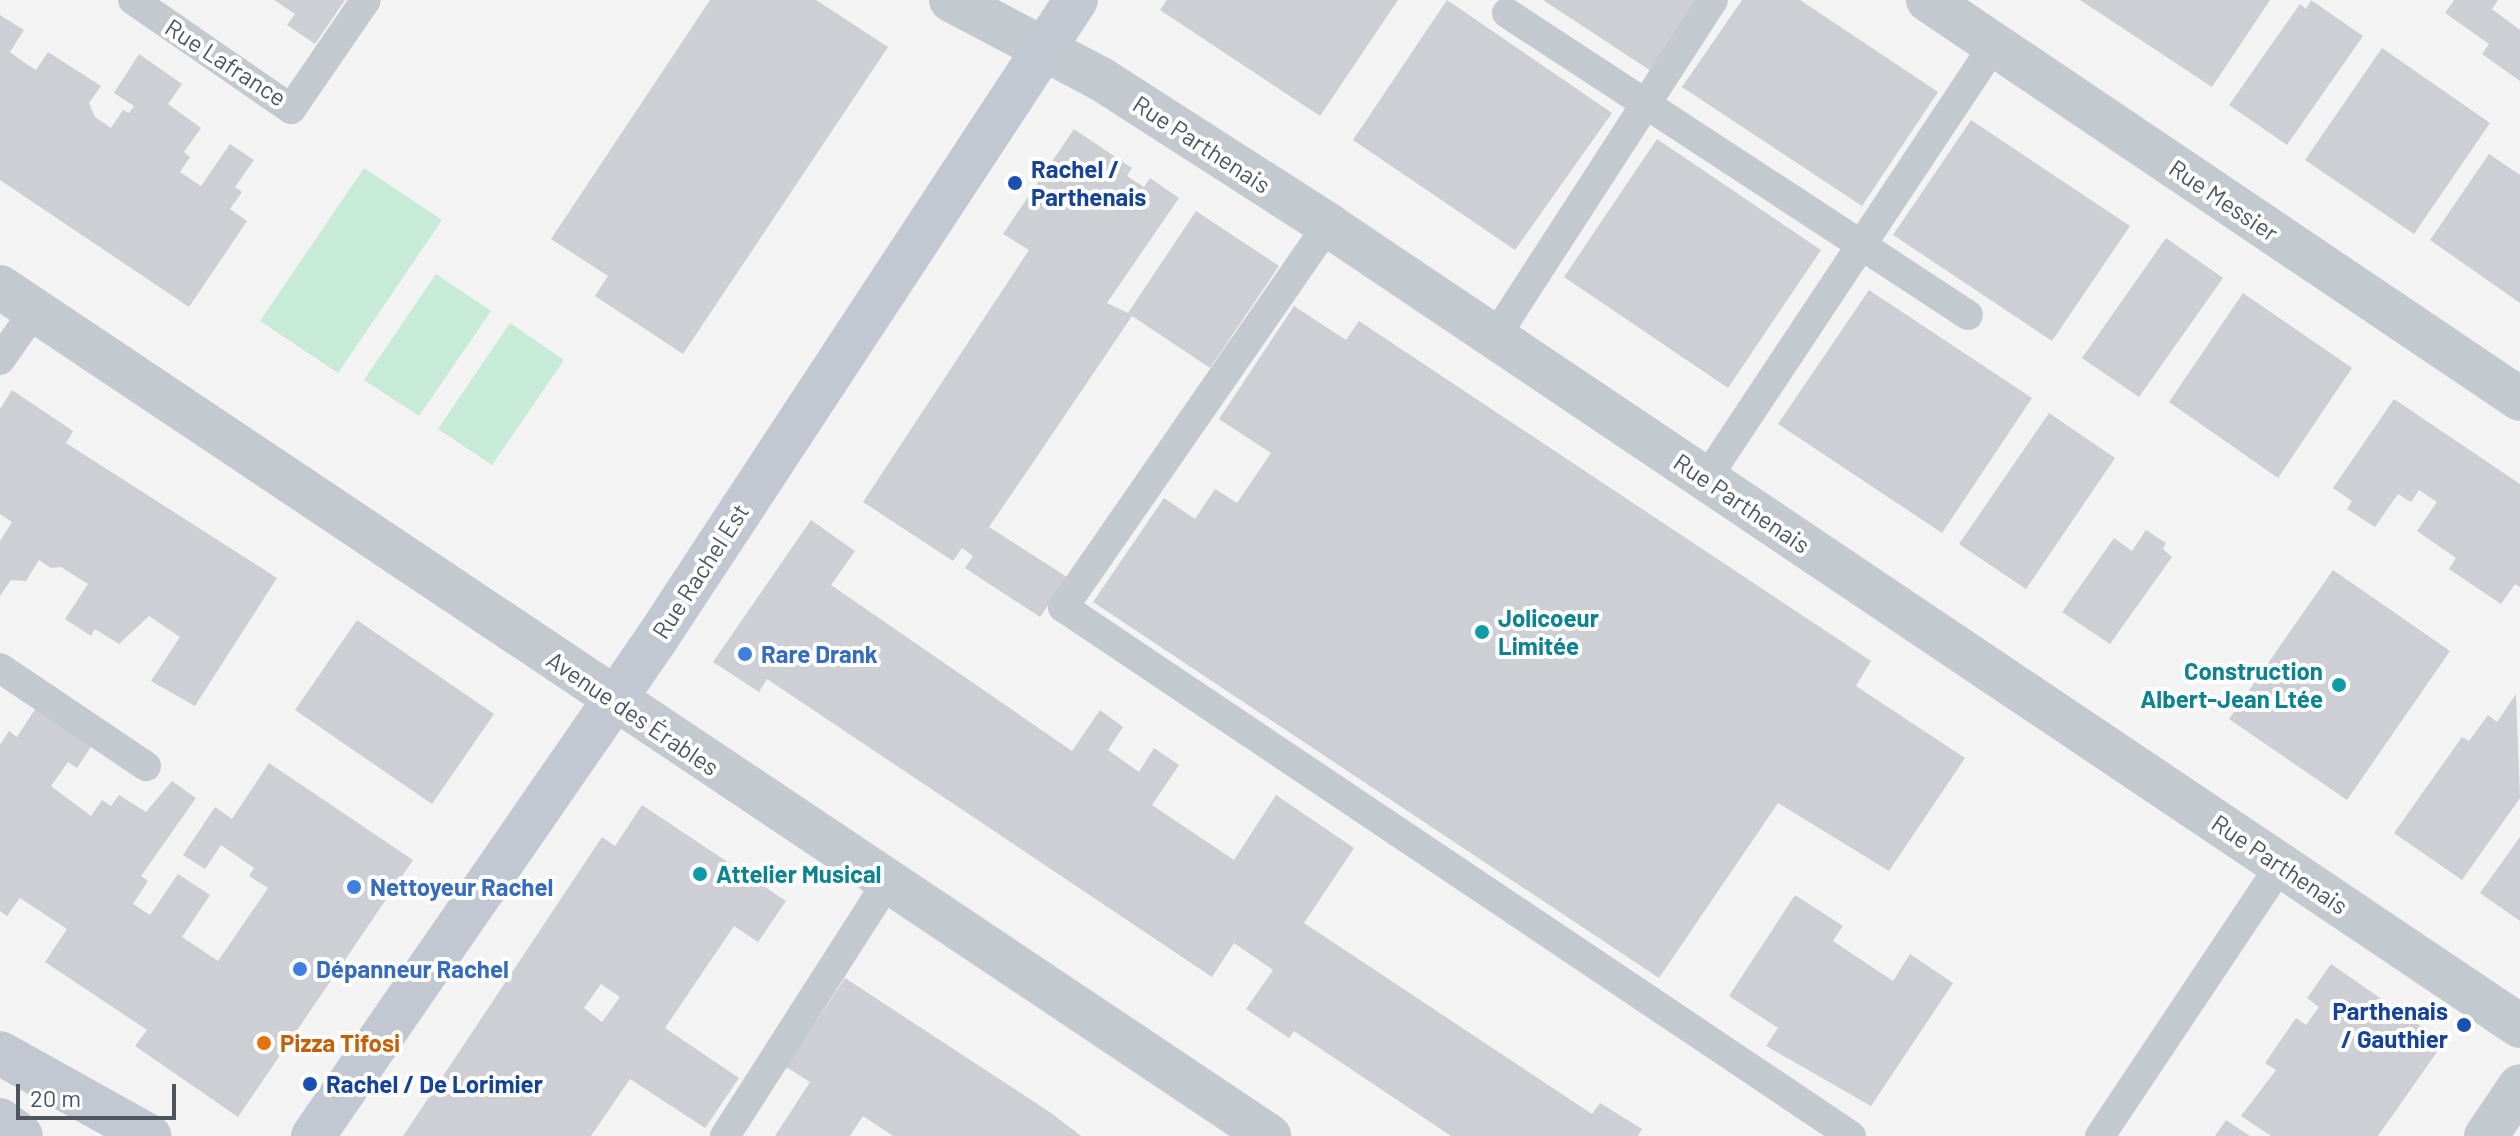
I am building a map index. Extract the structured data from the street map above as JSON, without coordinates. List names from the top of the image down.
{
  "streets": {
    "main road": ["Rue Rachel Est"],
    "street": ["Rue Parthenais", "Rue Messier", "Avenue des Érables"],
    "lane": ["Rue Lafrance"]
  },
  "crossings": [
    ["Rue Parthenais", "Rue Rachel Est"],
    ["Rue Rachel Est", "Avenue des Érables"]
  ],
  "places": [
    "Rachel / Parthenais",
    "Jolicoeur Limitée",
    "Rare Drank",
    "Construction Albert-Jean Ltée",
    "Attelier Musical",
    "Nettoyeur Rachel",
    "Dépanneur Rachel",
    "Parthenais / Gauthier",
    "Pizza Tifosi",
    "Rachel / De Lorimier"
  ],
  "scale_bar": "20 m"
}
